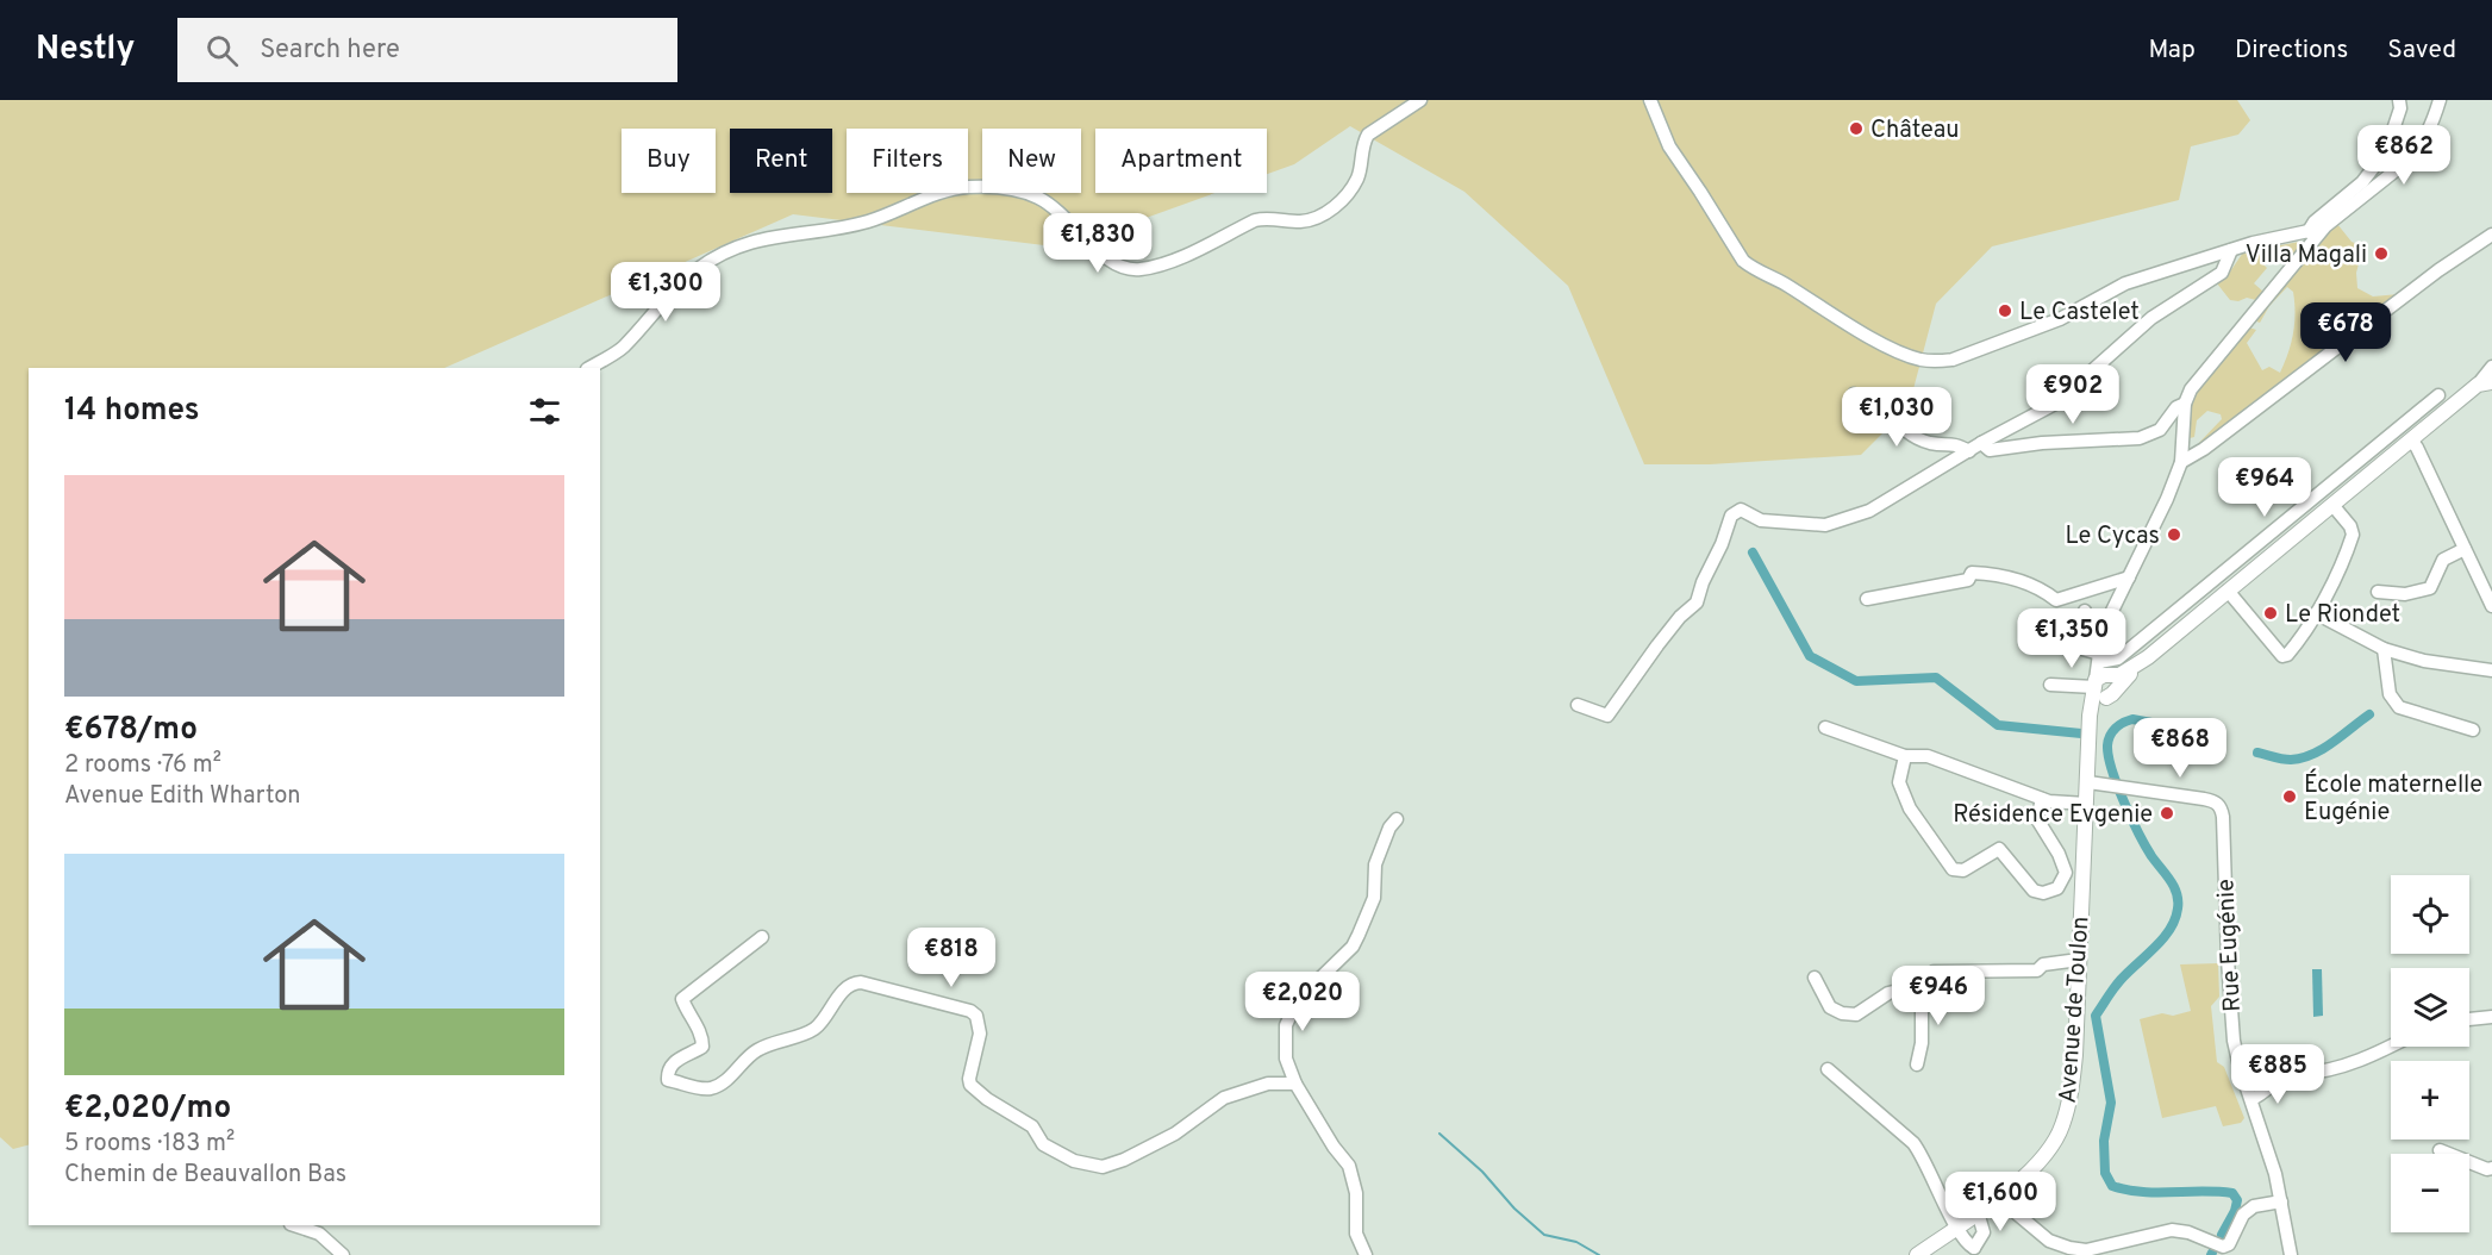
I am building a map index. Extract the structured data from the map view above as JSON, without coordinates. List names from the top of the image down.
{
  "streets": {
    "main road": ["Avenue de Toulon"],
    "street": ["Rue Eugénie"]
  },
  "crossings": [
    ["Rue Eugénie", "Avenue de Toulon"]
  ],
  "places": [
    "Château",
    "Villa Magali",
    "Le Castelet",
    "Le Cycas",
    "Le Riondet",
    "École maternelle Eugénie",
    "Résidence Evgenie"
  ],
  "page": {
    "header": "Nestly",
    "search": "Search here",
    "nav": ["Map", "Directions", "Saved"],
    "price": [
      "€862",
      "€1,830",
      "€1,300",
      "€678",
      "€902",
      "€1,030",
      "€964",
      "€1,350",
      "€868",
      "€818",
      "€946",
      "€2,020",
      "€885",
      "€1,600"
    ],
    "chip": [
      "Buy",
      "Rent",
      "Filters",
      "New",
      "Apartment"
    ],
    "heading": "14 homes",
    "list": [
      {
        "name": "€678/mo",
        "note": "2 rooms · 76 m² · Avenue Edith Wharton"
      },
      {
        "name": "€2,020/mo",
        "note": "5 rooms · 183 m² · Chemin de Beauvallon Bas"
      }
    ],
    "map_buttons": ["+", "−"]
  }
}
